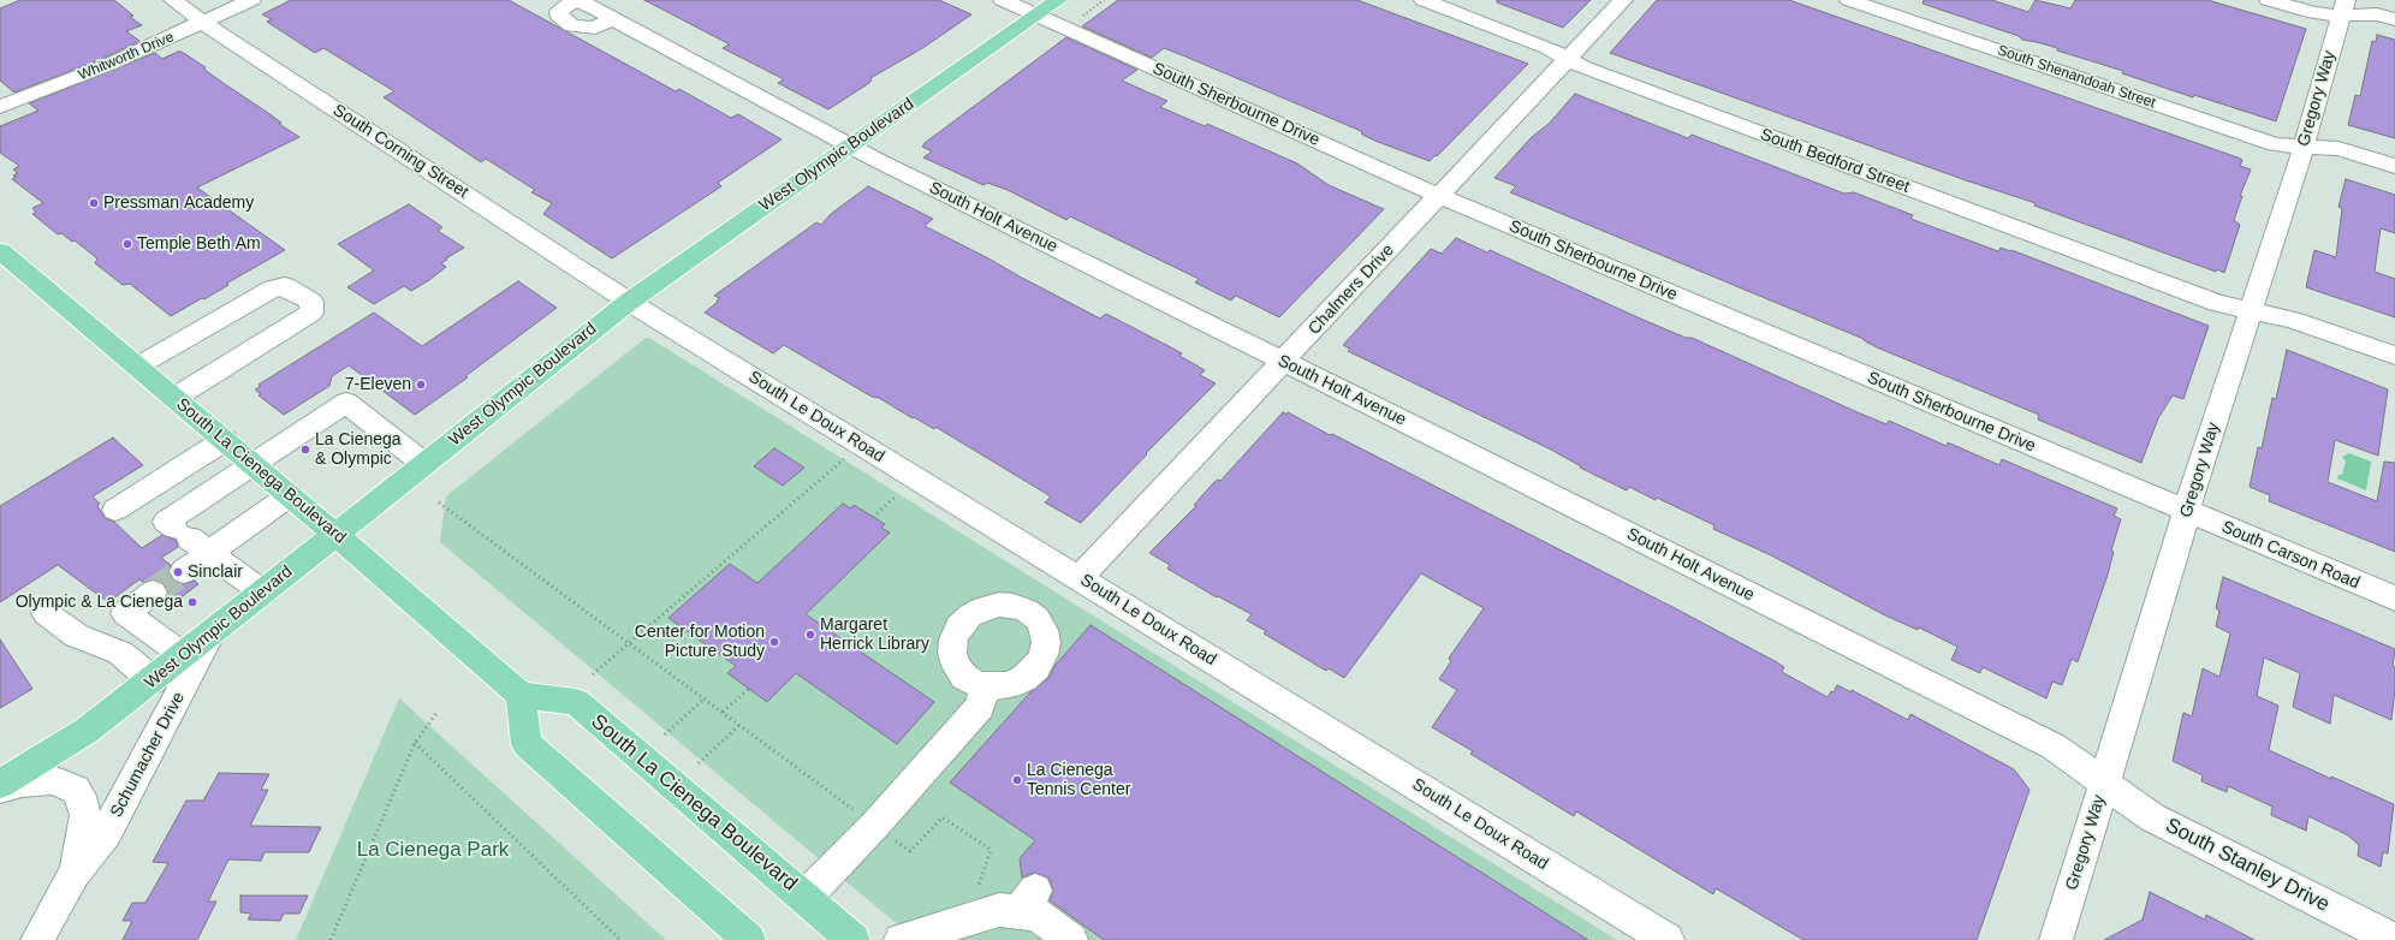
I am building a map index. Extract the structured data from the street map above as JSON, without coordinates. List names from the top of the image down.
{
  "streets": {
    "main road": ["West Olympic Boulevard", "South La Cienega Boulevard"],
    "street": [
      "Whitworth Drive",
      "South Shenandoah Street",
      "Gregory Way",
      "South Sherbourne Drive",
      "South Corning Street",
      "South Bedford Street",
      "South Holt Avenue",
      "Chalmers Drive",
      "South Le Doux Road",
      "South Carson Road",
      "Schumacher Drive",
      "South Stanley Drive"
    ]
  },
  "crossings": [
    ["Whitworth Drive", "South Corning Street"],
    ["South Shenandoah Street", "Gregory Way"],
    ["Gregory Way", "South Sherbourne Drive"],
    ["Gregory Way", "South Bedford Street"],
    ["Gregory Way", "South Holt Avenue"],
    ["Gregory Way", "South Carson Road"],
    ["Gregory Way", "South Stanley Drive"],
    ["South Sherbourne Drive", "West Olympic Boulevard"],
    ["South Sherbourne Drive", "Chalmers Drive"],
    ["South Sherbourne Drive", "South Carson Road"],
    ["South Corning Street", "West Olympic Boulevard"],
    ["South Corning Street", "South Le Doux Road"],
    ["West Olympic Boulevard", "South Holt Avenue"],
    ["West Olympic Boulevard", "South Le Doux Road"],
    ["West Olympic Boulevard", "South La Cienega Boulevard"],
    ["West Olympic Boulevard", "Schumacher Drive"],
    ["South Bedford Street", "Chalmers Drive"],
    ["South Holt Avenue", "Chalmers Drive"],
    ["South Holt Avenue", "South Stanley Drive"],
    ["Chalmers Drive", "South Le Doux Road"]
  ],
  "parks": ["La Cienega Park"],
  "places": [
    "Pressman Academy",
    "Temple Beth Am",
    "7-Eleven",
    "La Cienega & Olympic",
    "Sinclair",
    "Olympic & La Cienega",
    "Margaret Herrick Library",
    "Center for Motion Picture Study",
    "La Cienega Tennis Center"
  ]
}
